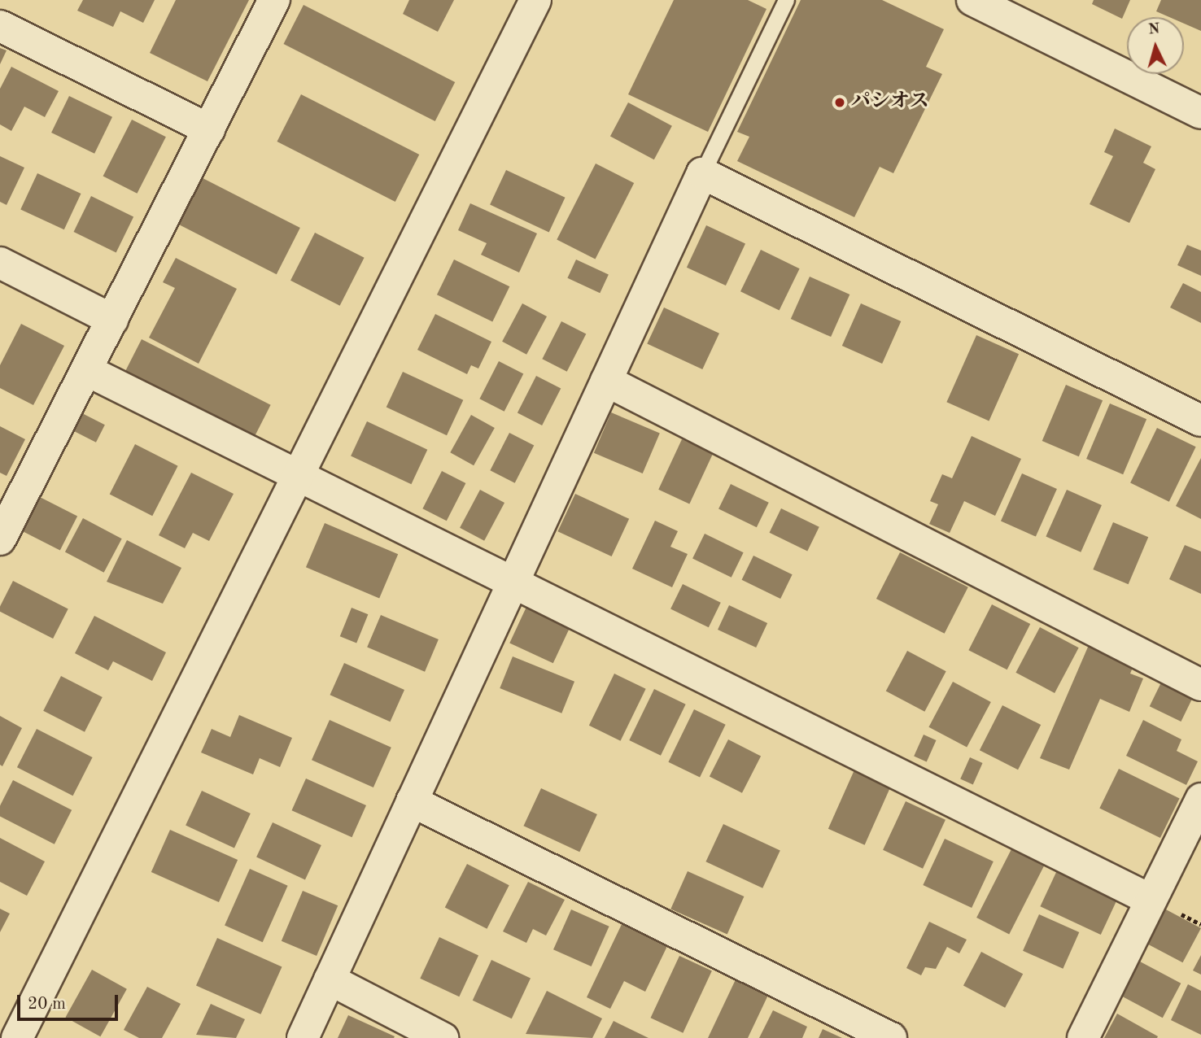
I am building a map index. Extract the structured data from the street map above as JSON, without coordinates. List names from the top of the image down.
{
  "places": ["パシオス"],
  "scale_bar": "20 m",
  "north": "top"
}
